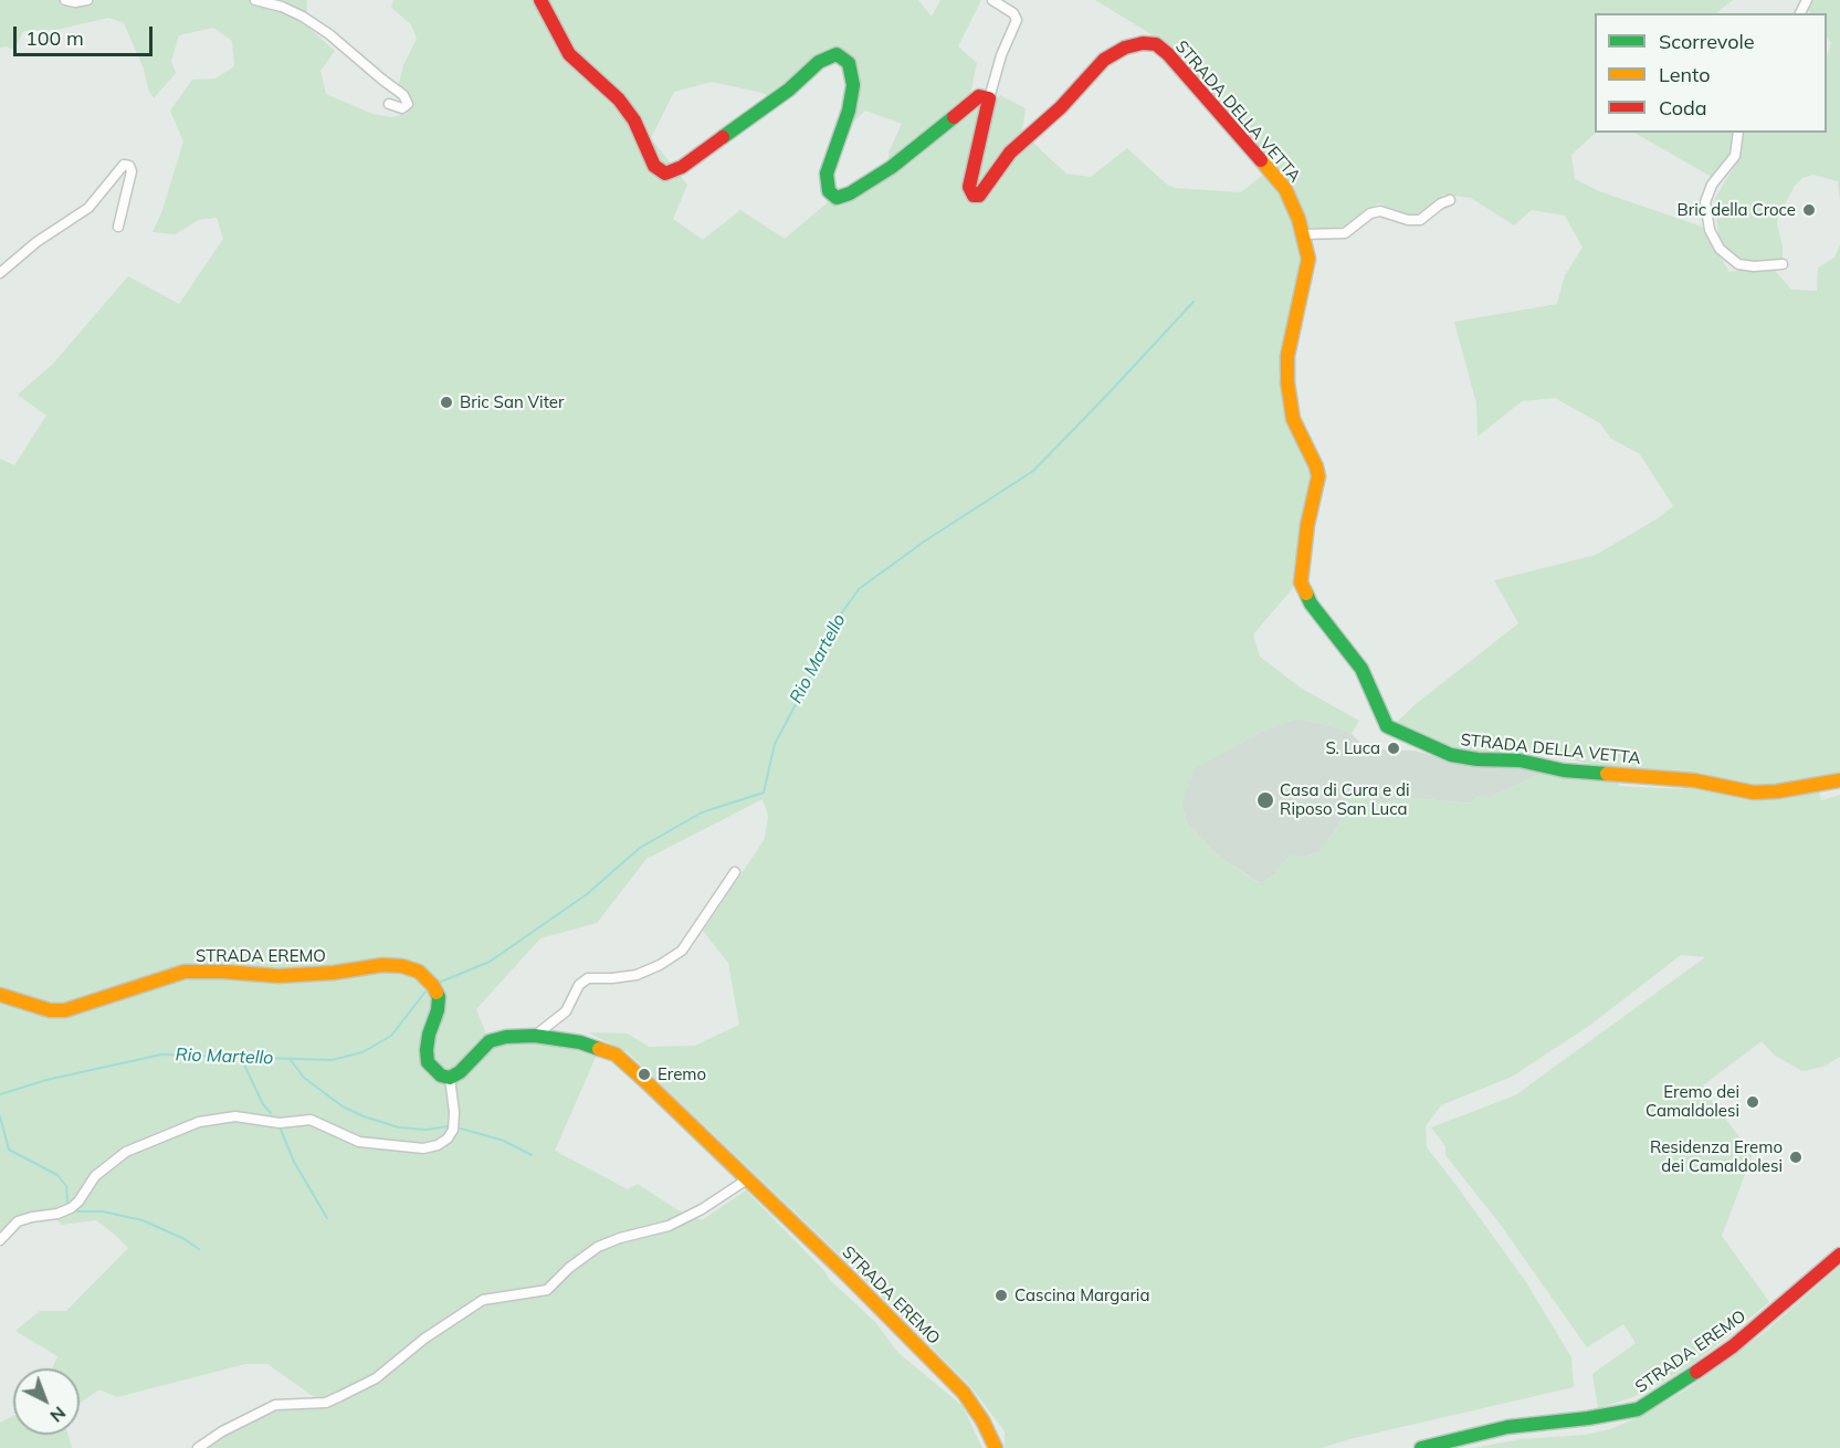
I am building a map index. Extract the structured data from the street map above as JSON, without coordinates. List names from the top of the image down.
{
  "streets": {
    "street": ["STRADA DELLA VETTA", "STRADA EREMO"]
  },
  "water": ["Rio Martello"],
  "places": [
    "Bric della Croce",
    "Bric San Viter",
    "S. Luca",
    "Casa di Cura e di Riposo San Luca",
    "Eremo",
    "Eremo dei Camaldolesi",
    "Residenza Eremo dei Camaldolesi",
    "Cascina Margaria"
  ],
  "legend": ["Scorrevole", "Lento", "Coda"],
  "scale_bar": "100 m",
  "north": "bottom right"
}
